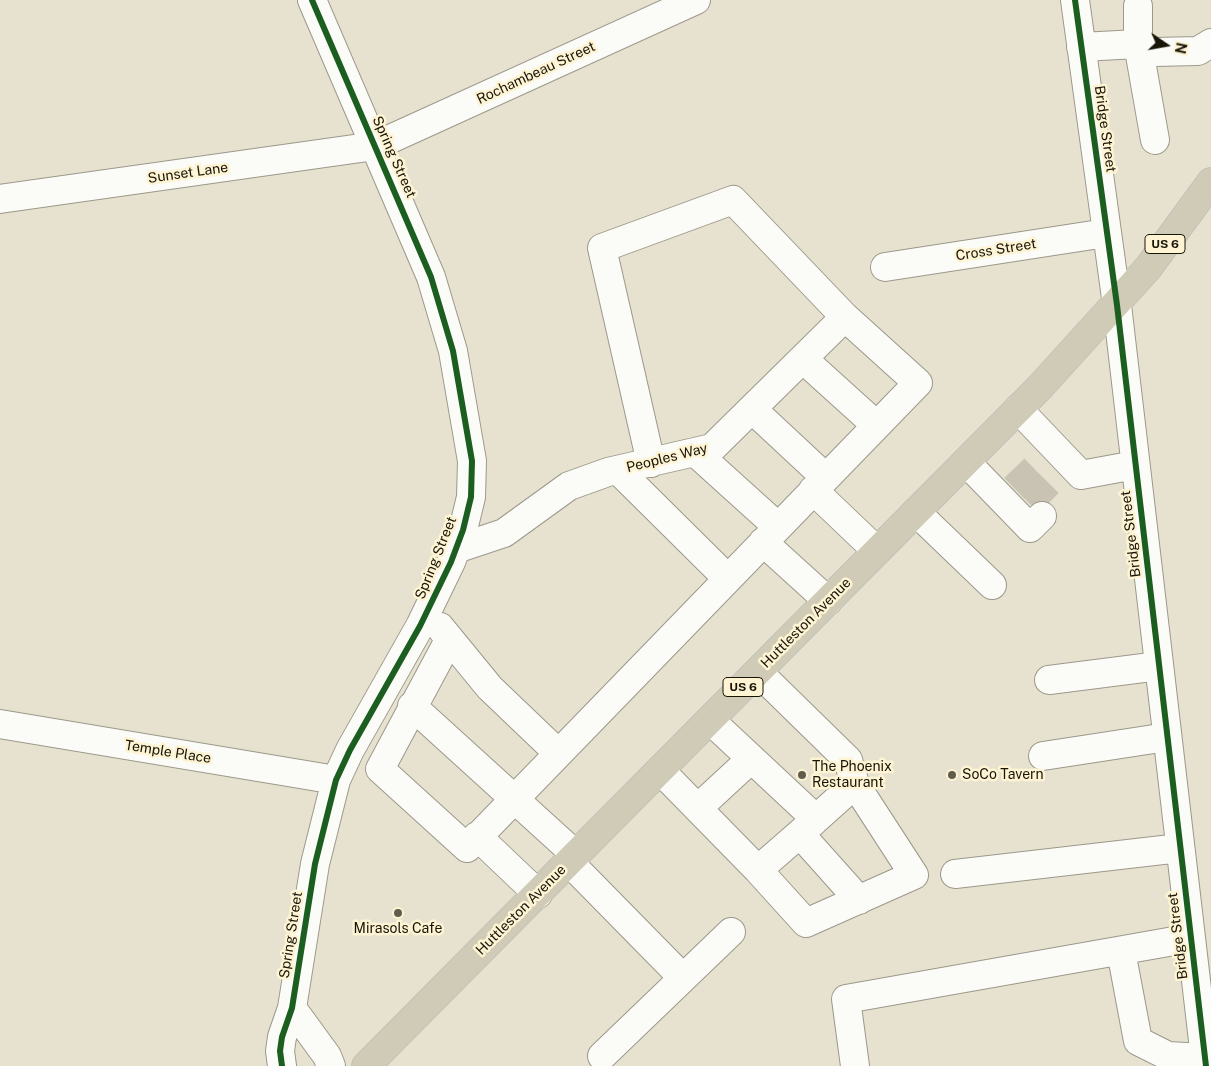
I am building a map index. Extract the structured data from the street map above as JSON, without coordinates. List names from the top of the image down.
{
  "streets": {
    "highway": ["US 6", "Huttleston Avenue"],
    "street": [
      "Rochambeau Street",
      "Bridge Street",
      "Spring Street",
      "Sunset Lane",
      "Cross Street",
      "Peoples Way",
      "Temple Place"
    ]
  },
  "crossings": [
    ["Rochambeau Street", "Spring Street"],
    ["Rochambeau Street", "Sunset Lane"],
    ["Bridge Street", "US 6"],
    ["Bridge Street", "Cross Street"],
    ["Bridge Street", "Huttleston Avenue"],
    ["Spring Street", "Sunset Lane"],
    ["Spring Street", "Peoples Way"],
    ["Spring Street", "Temple Place"],
    ["US 6", "Huttleston Avenue"]
  ],
  "places": ["The Phoenix Restaurant", "SoCo Tavern", "Mirasols Cafe"],
  "north": "right"
}
